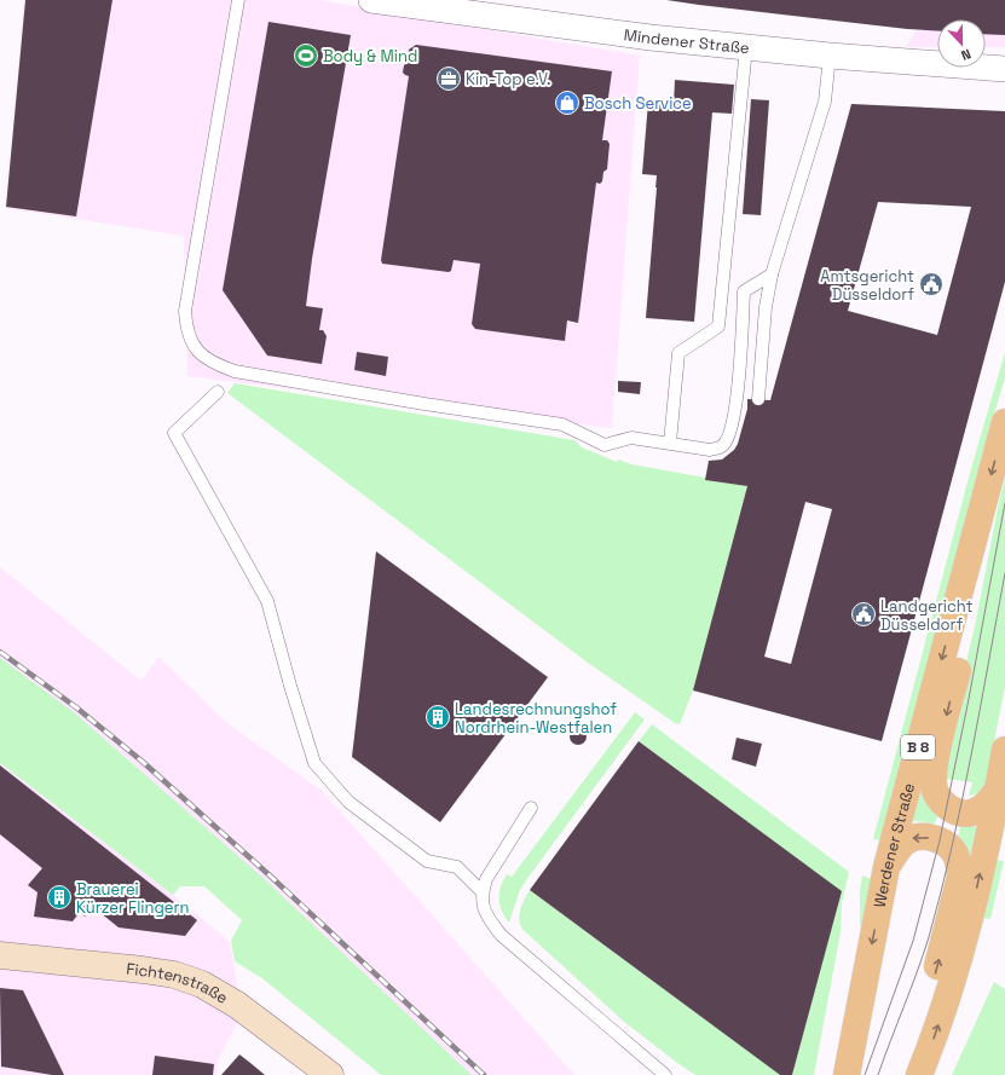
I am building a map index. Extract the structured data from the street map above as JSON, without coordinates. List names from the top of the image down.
{
  "streets": {
    "main road": ["B 8", "Werdener Straße"],
    "street": ["Mindener Straße", "Fichtenstraße"]
  },
  "places": {
    "sports": ["Body & Mind"],
    "office": ["Kin-Top e.V."],
    "shop": ["Bosch Service"],
    "public building": ["Amtsgericht Düsseldorf", "Landgericht Düsseldorf"],
    "building": ["Landesrechnungshof Nordrhein-Westfalen", "Brauerei Kürzer Flingern"]
  },
  "north": "bottom"
}
